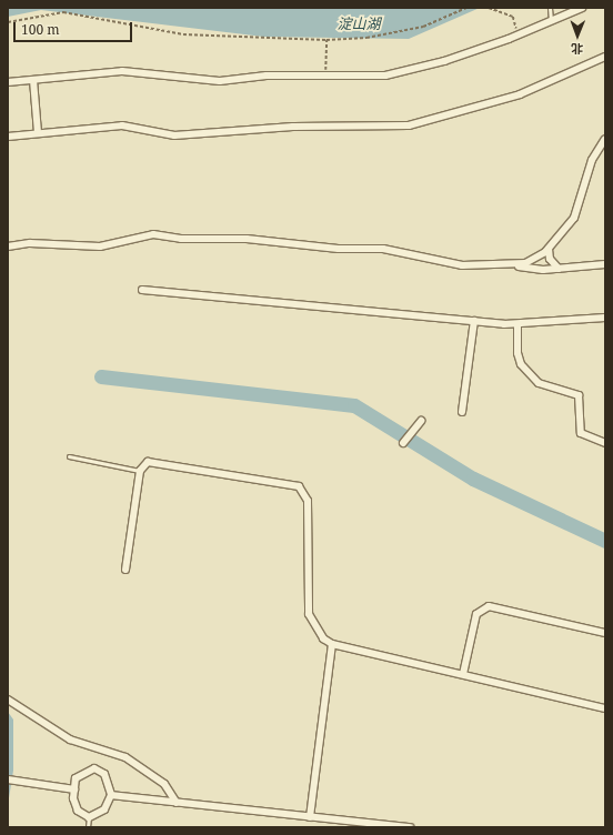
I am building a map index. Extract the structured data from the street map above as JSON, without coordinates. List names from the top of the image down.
{
  "water": ["淀山湖"],
  "scale_bar": "100 m",
  "north": "bottom"
}
